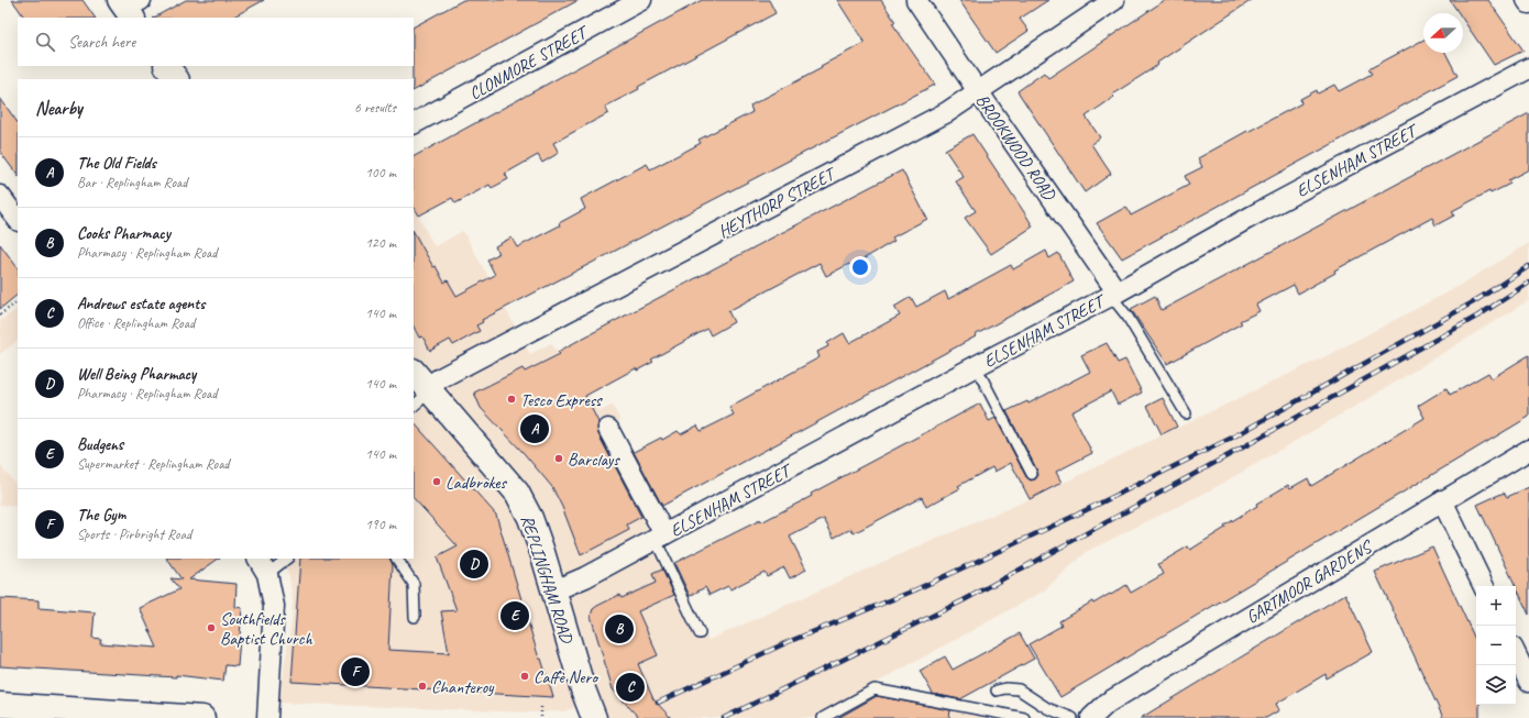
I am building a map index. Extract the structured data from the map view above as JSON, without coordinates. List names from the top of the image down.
{
  "streets": {
    "street": [
      "CLONMORE STREET",
      "BROOKWOOD ROAD",
      "ELSENHAM STREET",
      "HEYTHORP STREET",
      "REPLINGHAM ROAD",
      "GARTMOOR GARDENS"
    ]
  },
  "crossings": [
    ["BROOKWOOD ROAD", "ELSENHAM STREET"],
    ["BROOKWOOD ROAD", "HEYTHORP STREET"],
    ["ELSENHAM STREET", "REPLINGHAM ROAD"],
    ["HEYTHORP STREET", "REPLINGHAM ROAD"]
  ],
  "places": [
    "Tesco Express",
    "Barclays",
    "Ladbrokes",
    "Southfields Baptist Church",
    "Caffè Nero",
    "Chanteroy"
  ],
  "north": "left",
  "page": {
    "search": "Search here",
    "heading": ["Nearby", "6 results"],
    "list": [
      {
        "mark": "A",
        "name": "The Old Fields",
        "note": "Bar · Replingham Road",
        "value": "100 m"
      },
      {
        "mark": "B",
        "name": "Cooks Pharmacy",
        "note": "Pharmacy · Replingham Road",
        "value": "120 m"
      },
      {
        "mark": "C",
        "name": "Andrews estate agents",
        "note": "Office · Replingham Road",
        "value": "140 m"
      },
      {
        "mark": "D",
        "name": "Well Being Pharmacy",
        "note": "Pharmacy · Replingham Road",
        "value": "140 m"
      },
      {
        "mark": "E",
        "name": "Budgens",
        "note": "Supermarket · Replingham Road",
        "value": "140 m"
      },
      {
        "mark": "F",
        "name": "The Gym",
        "note": "Sports · Pirbright Road",
        "value": "190 m"
      }
    ],
    "pins": [
      "A",
      "D",
      "E",
      "B",
      "F",
      "C"
    ],
    "map_buttons": ["+", "−"]
  }
}
